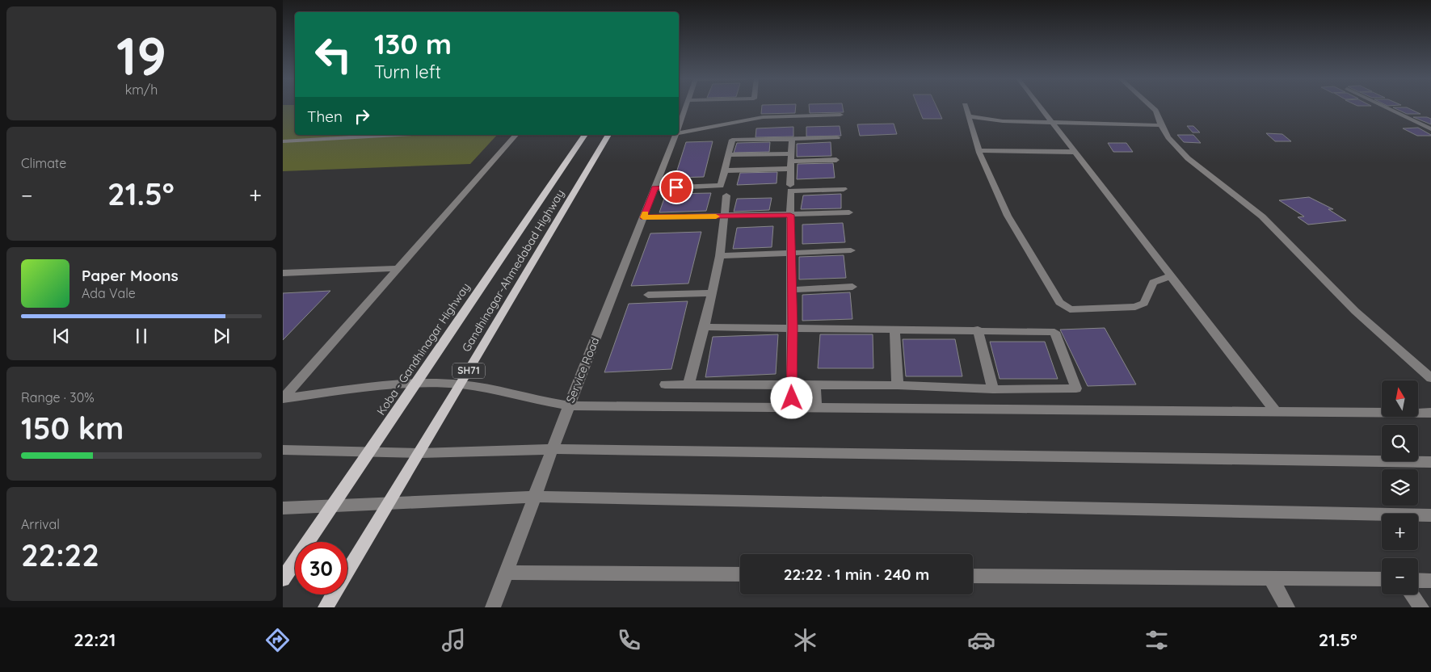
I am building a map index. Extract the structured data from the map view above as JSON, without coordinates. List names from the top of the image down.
{
  "streets": {
    "main road": ["Gandhinagar-Ahmedabad Highway", "Koba - Gandhinagar Highway", "SH71"],
    "street": ["Service Road"]
  },
  "north": "top",
  "page": {
    "tile": [
      ["19", "km/h"],
      "Climate",
      ["Range · 30%", "150 km"],
      ["Arrival", "22:22"]
    ],
    "turn": ["130 m", "Turn left"],
    "then": "Then",
    "heat": ["−", "21.5°", "+"],
    "song": ["Paper Moons", "Ada Vale"],
    "map_buttons": ["+", "−"],
    "limit": "30",
    "trip": "22:22 · 1 min · 240 m",
    "tabs": ["22:21", "21.5°"]
  }
}
